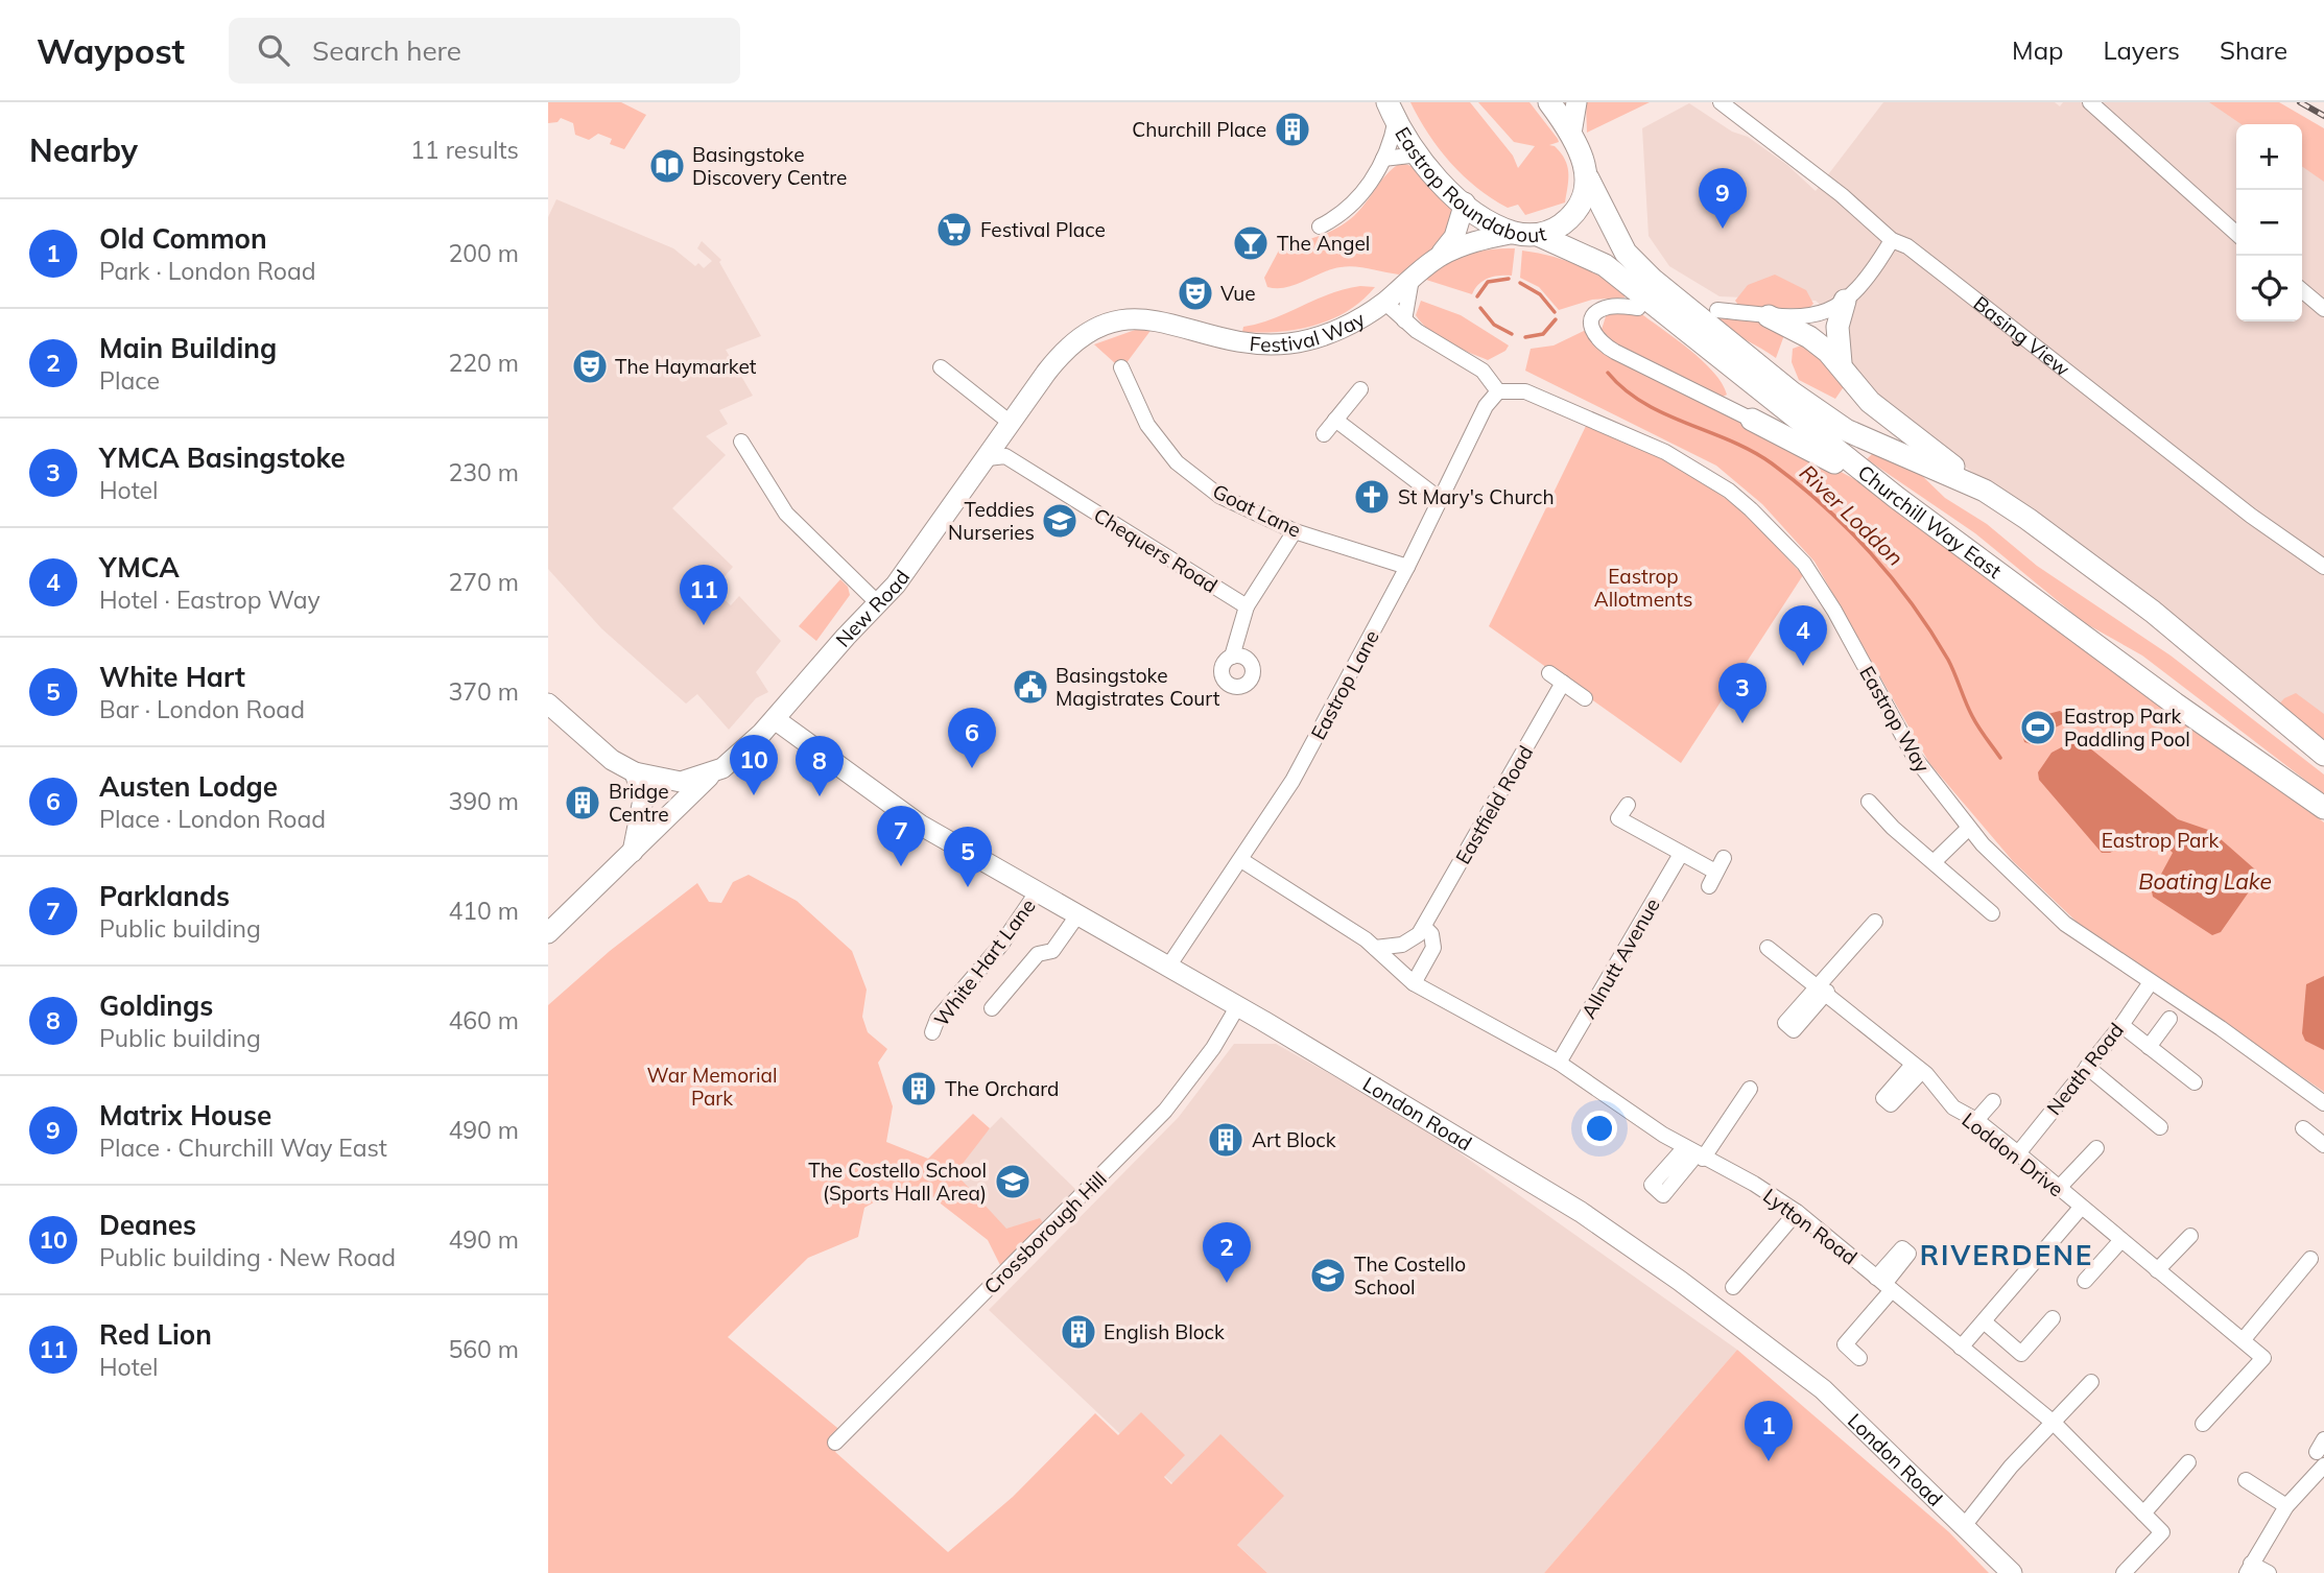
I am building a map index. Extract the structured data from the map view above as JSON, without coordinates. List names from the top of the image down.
{
  "streets": {
    "main road": ["Eastrop Roundabout", "Churchill Way East"],
    "street": [
      "Festival Way",
      "Basing View",
      "Goat Lane",
      "Chequers Road",
      "New Road",
      "Eastrop Lane",
      "Eastrop Way",
      "Eastfield Road",
      "Allnutt Avenue",
      "White Hart Lane",
      "Neath Road",
      "London Road",
      "Loddon Drive",
      "Lytton Road",
      "Crossborough Hill"
    ]
  },
  "crossings": [
    ["Eastrop Roundabout", "Festival Way"],
    ["Eastrop Roundabout", "Churchill Way East"],
    ["Festival Way", "New Road"],
    ["Goat Lane", "Eastrop Lane"],
    ["Chequers Road", "New Road"],
    ["New Road", "London Road"],
    ["Eastrop Lane", "Eastrop Way"],
    ["Eastrop Lane", "London Road"],
    ["Eastrop Way", "Neath Road"],
    ["Allnutt Avenue", "Lytton Road"],
    ["White Hart Lane", "London Road"],
    ["Neath Road", "Loddon Drive"],
    ["London Road", "Crossborough Hill"]
  ],
  "districts": ["RIVERDENE"],
  "water": ["River Loddon", "Boating Lake"],
  "parks": ["Eastrop Allotments", "Eastrop Park", "War Memorial Park"],
  "places": {
    "building": [
      "Churchill Place",
      "Bridge Centre",
      "The Orchard",
      "Art Block",
      "English Block"
    ],
    "library": ["Basingstoke Discovery Centre"],
    "supermarket": ["Festival Place"],
    "bar": ["The Angel"],
    "theatre": ["Vue", "The Haymarket"],
    "church": ["St Mary's Church"],
    "school or university": ["Teddies Nurseries", "The Costello School (Sports Hall Area)", "The Costello School"],
    "public building": ["Basingstoke Magistrates Court"],
    "sports": ["Eastrop Park Paddling Pool"]
  },
  "page": {
    "header": "Waypost",
    "search": "Search here",
    "nav": ["Map", "Layers", "Share"],
    "heading": ["Nearby", "11 results"],
    "map_buttons": ["+", "−"],
    "pins": [
      "9",
      "11",
      "4",
      "3",
      "6",
      "10",
      "8",
      "7",
      "5",
      "2",
      "1"
    ],
    "list": [
      {
        "mark": "1",
        "name": "Old Common",
        "note": "Park · London Road",
        "value": "200 m"
      },
      {
        "mark": "2",
        "name": "Main Building",
        "note": "Place",
        "value": "220 m"
      },
      {
        "mark": "3",
        "name": "YMCA Basingstoke",
        "note": "Hotel",
        "value": "230 m"
      },
      {
        "mark": "4",
        "name": "YMCA",
        "note": "Hotel · Eastrop Way",
        "value": "270 m"
      },
      {
        "mark": "5",
        "name": "White Hart",
        "note": "Bar · London Road",
        "value": "370 m"
      },
      {
        "mark": "6",
        "name": "Austen Lodge",
        "note": "Place · London Road",
        "value": "390 m"
      },
      {
        "mark": "7",
        "name": "Parklands",
        "note": "Public building",
        "value": "410 m"
      },
      {
        "mark": "8",
        "name": "Goldings",
        "note": "Public building",
        "value": "460 m"
      },
      {
        "mark": "9",
        "name": "Matrix House",
        "note": "Place · Churchill Way East",
        "value": "490 m"
      },
      {
        "mark": "10",
        "name": "Deanes",
        "note": "Public building · New Road",
        "value": "490 m"
      },
      {
        "mark": "11",
        "name": "Red Lion",
        "note": "Hotel",
        "value": "560 m"
      }
    ]
  }
}
